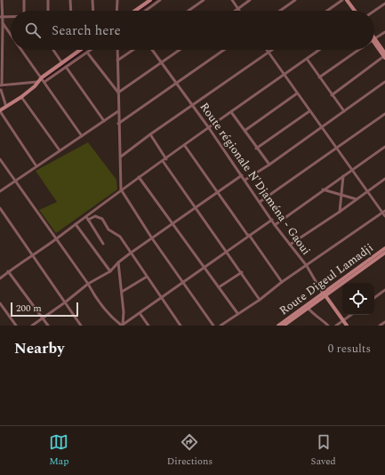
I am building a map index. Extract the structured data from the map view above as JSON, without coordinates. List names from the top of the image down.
{
  "streets": {
    "street": ["Route régionale N'Djaména - Gaoui", "Route Digeul Lamadji"]
  },
  "crossings": [
    ["Route régionale N'Djaména - Gaoui", "Route Digeul Lamadji"]
  ],
  "scale_bar": "200 m",
  "page": {
    "search": "Search here",
    "scale": "200 m",
    "heading": ["Nearby", "0 results"],
    "nav": ["Map", "Directions", "Saved"]
  }
}
